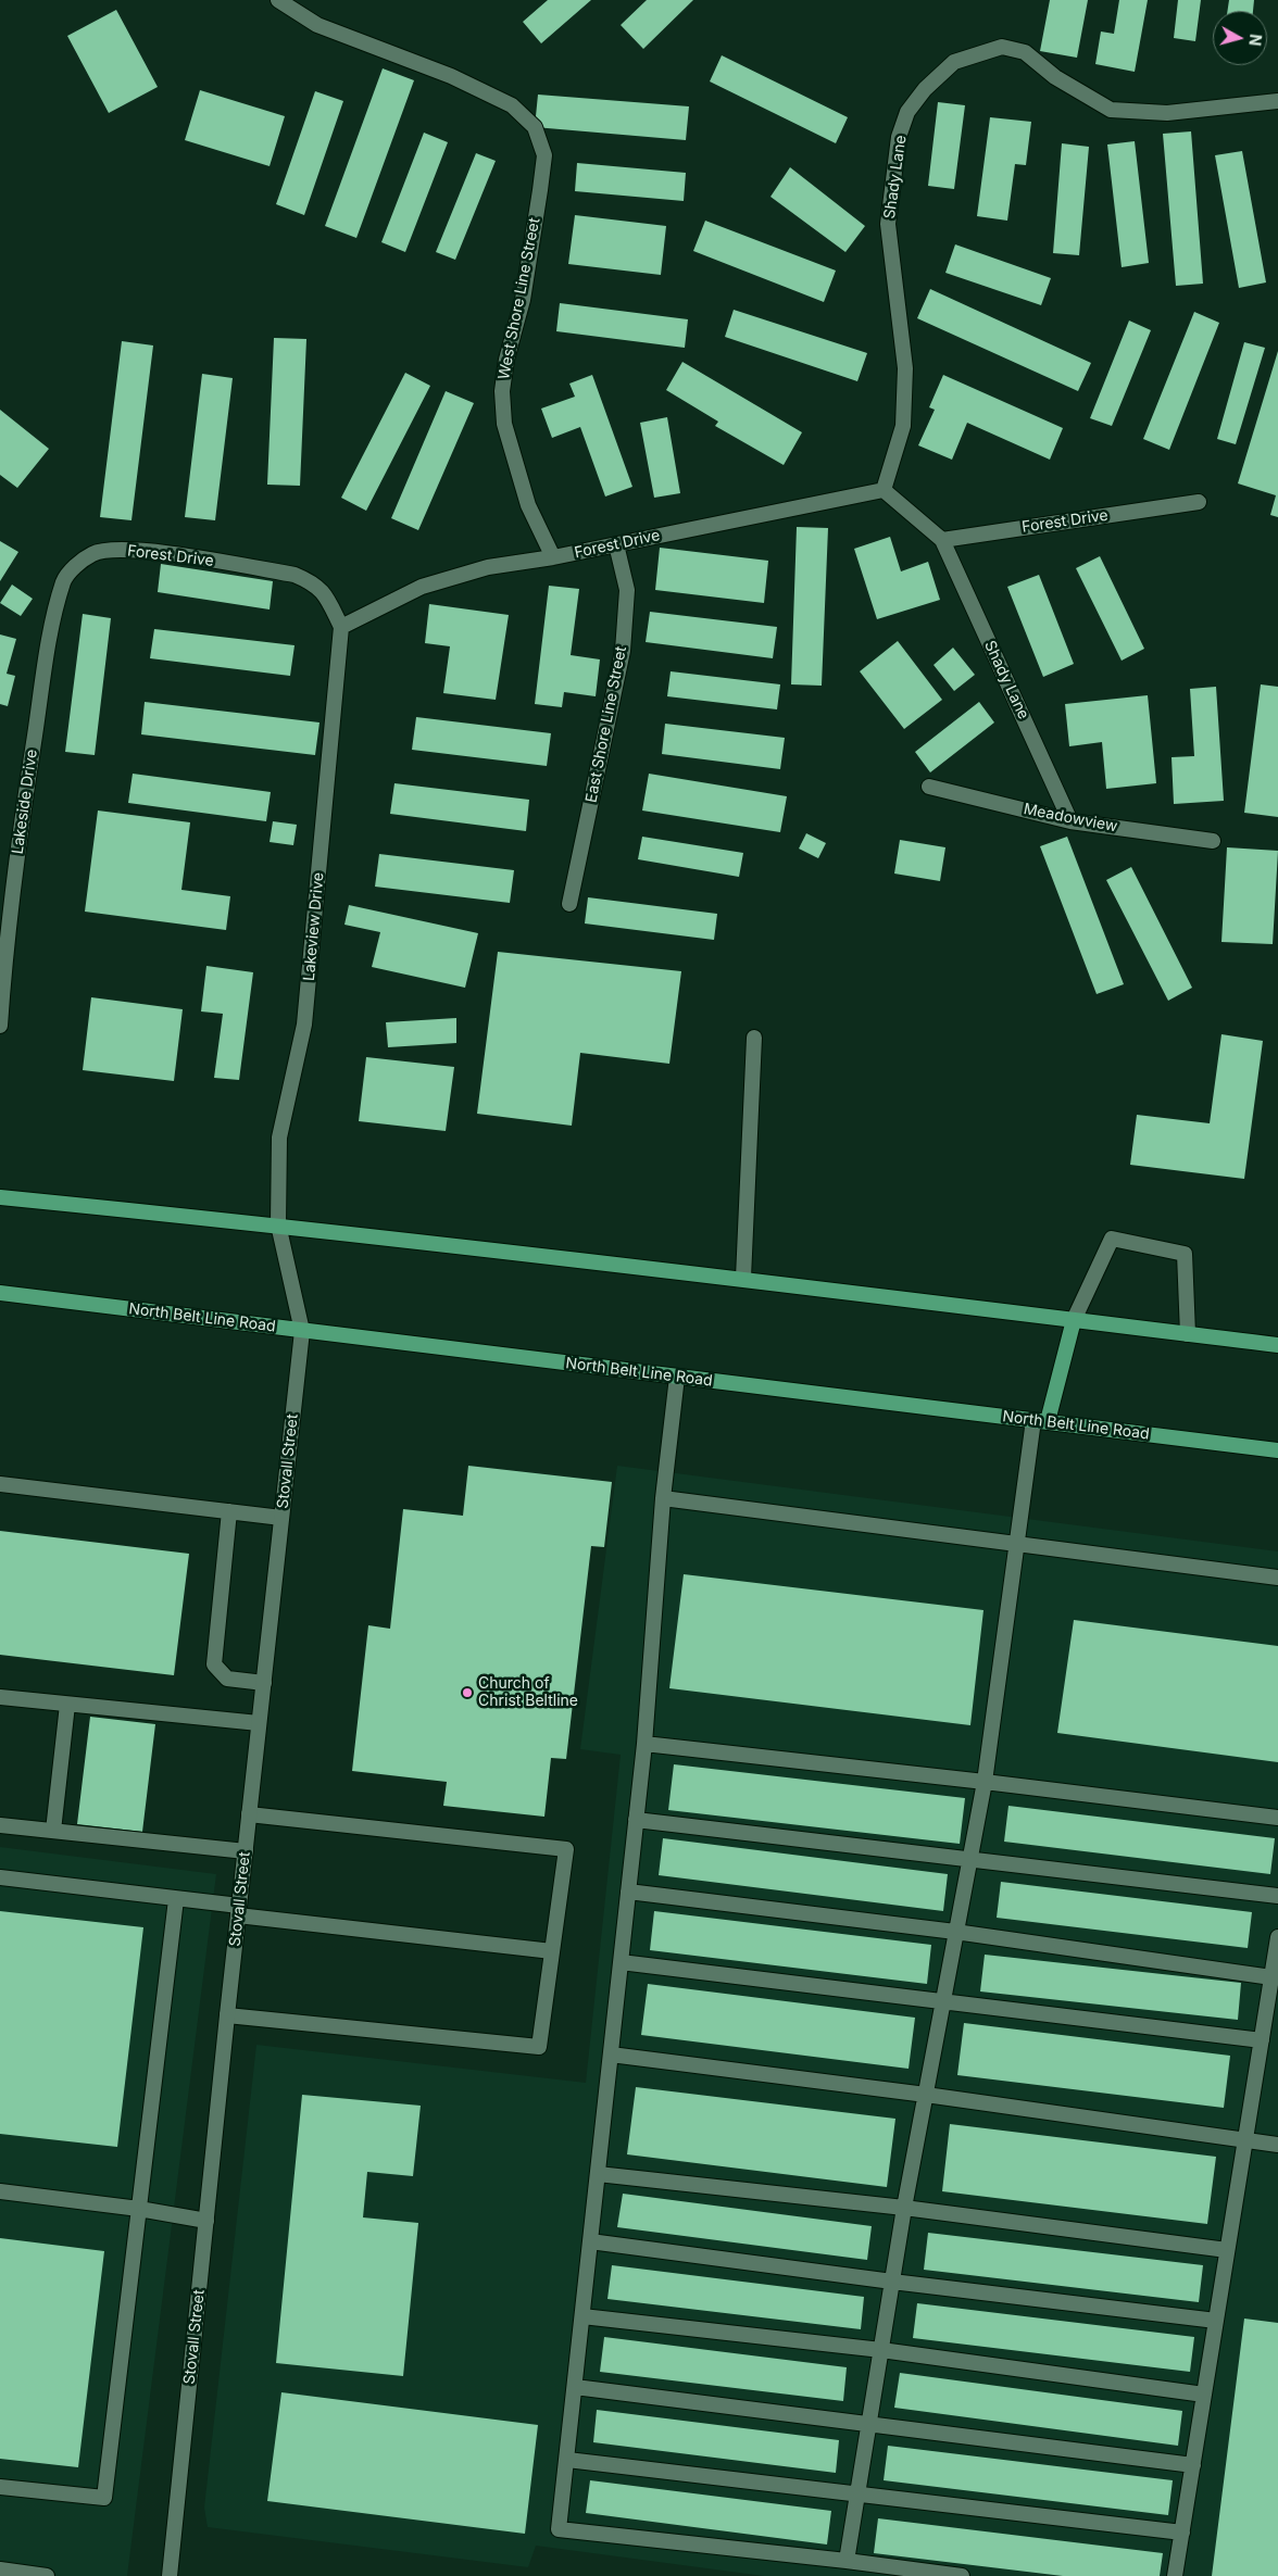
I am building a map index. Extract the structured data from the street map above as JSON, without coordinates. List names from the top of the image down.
{
  "streets": {
    "main road": ["North Belt Line Road"],
    "street": [
      "Shady Lane",
      "West Shore Line Street",
      "Forest Drive",
      "East Shore Line Street",
      "Lakeside Drive",
      "Meadowview",
      "Lakeview Drive",
      "Stovall Street"
    ]
  },
  "crossings": [
    ["Shady Lane", "Forest Drive"],
    ["Shady Lane", "Meadowview"],
    ["West Shore Line Street", "Forest Drive"],
    ["Forest Drive", "East Shore Line Street"],
    ["Forest Drive", "Lakeside Drive"],
    ["Forest Drive", "Lakeview Drive"],
    ["Lakeview Drive", "Stovall Street"],
    ["North Belt Line Road", "Stovall Street"]
  ],
  "places": ["Church of Christ Beltline"],
  "north": "right"
}
